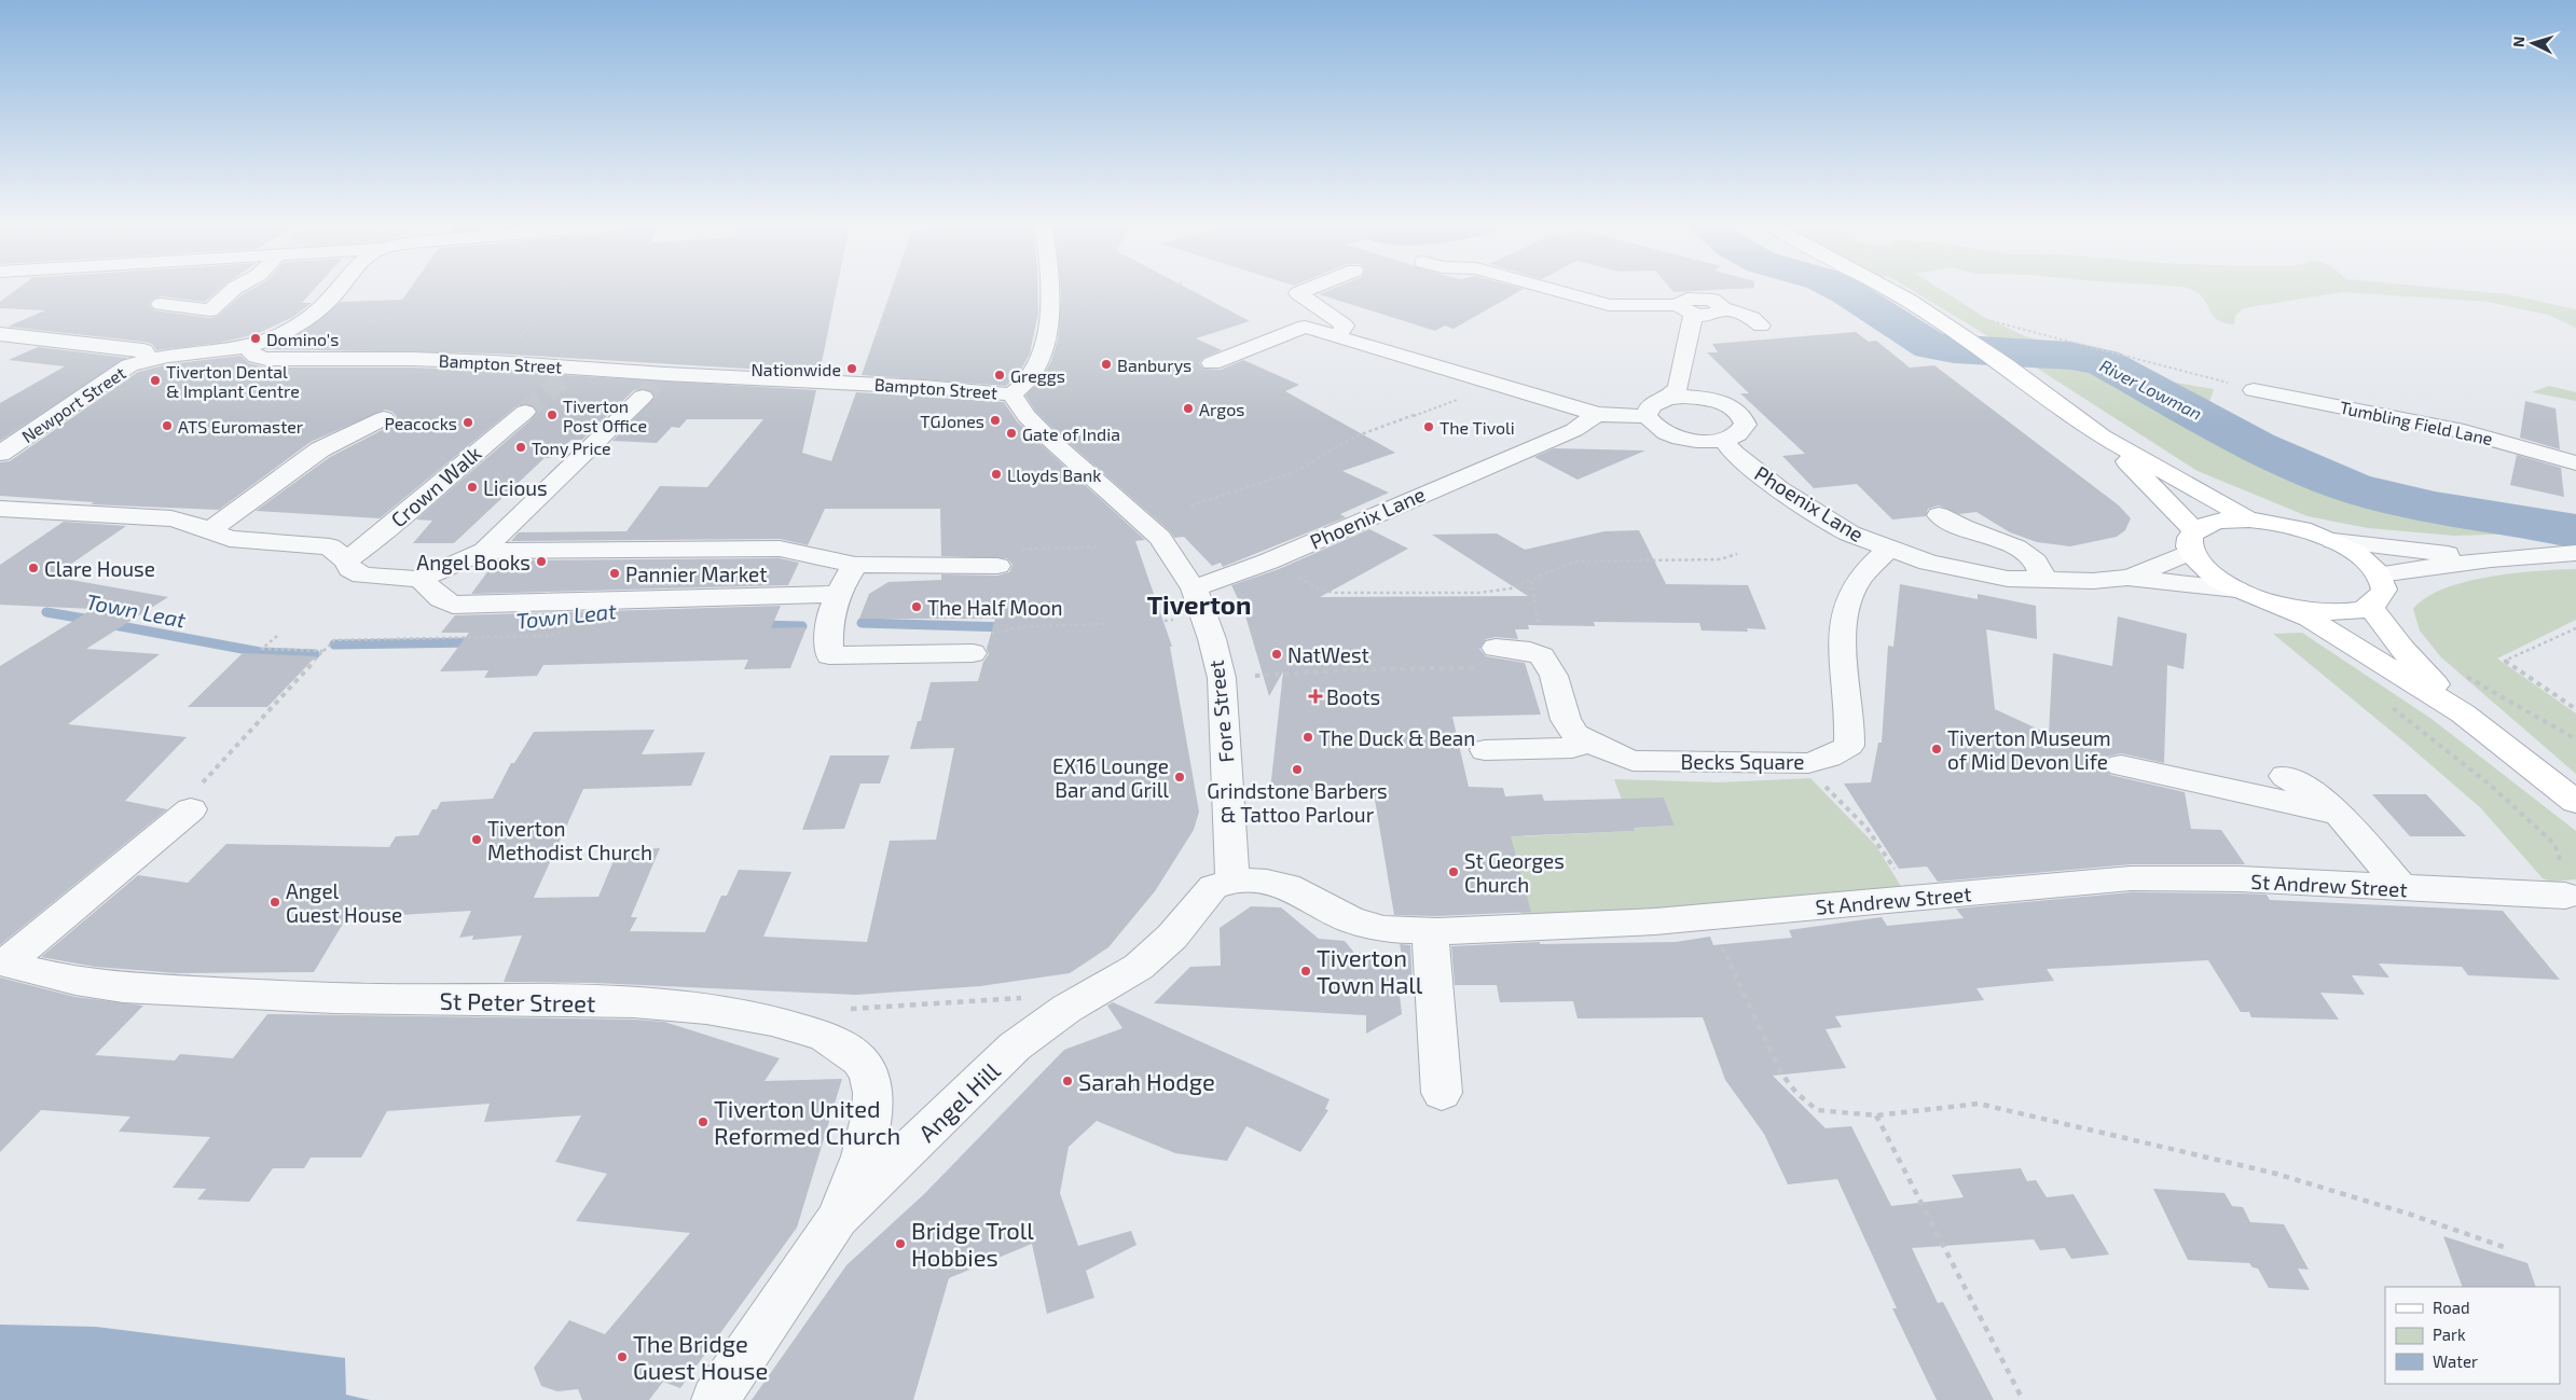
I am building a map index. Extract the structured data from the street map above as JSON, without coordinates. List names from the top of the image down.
{
  "streets": {
    "street": [
      "Bampton Street",
      "Newport Street",
      "Tumbling Field Lane",
      "Crown Walk",
      "Phoenix Lane",
      "Fore Street",
      "Becks Square",
      "St Andrew Street",
      "St Peter Street",
      "Angel Hill"
    ]
  },
  "crossings": [
    ["Bampton Street", "Fore Street"],
    ["Phoenix Lane", "Fore Street"],
    ["Phoenix Lane", "Becks Square"],
    ["Fore Street", "St Andrew Street"],
    ["Fore Street", "Angel Hill"],
    ["St Andrew Street", "Angel Hill"],
    ["St Peter Street", "Angel Hill"]
  ],
  "districts": ["Tiverton"],
  "water": ["River Lowman", "Town Leat"],
  "places": {
    "other": [
      "Domino's",
      "Banburys",
      "Nationwide",
      "Greggs",
      "Tiverton Dental & Implant Centre",
      "Argos",
      "Tiverton Post Office",
      "TGJones",
      "Peacocks",
      "ATS Euromaster",
      "The Tivoli",
      "Gate of India",
      "Tony Price",
      "Lloyds Bank",
      "Licious",
      "Angel Books",
      "Clare House",
      "Pannier Market",
      "The Half Moon",
      "NatWest",
      "The Duck & Bean",
      "Tiverton Museum of Mid Devon Life",
      "Grindstone Barbers & Tattoo Parlour",
      "EX16 Lounge Bar and Grill",
      "Tiverton Methodist Church",
      "St Georges Church",
      "Angel Guest House",
      "Tiverton Town Hall",
      "Sarah Hodge",
      "Tiverton United Reformed Church",
      "Bridge Troll Hobbies",
      "The Bridge Guest House"
    ],
    "health": ["Boots"]
  },
  "legend": ["Road", "Park", "Water"],
  "north": "left"
}
